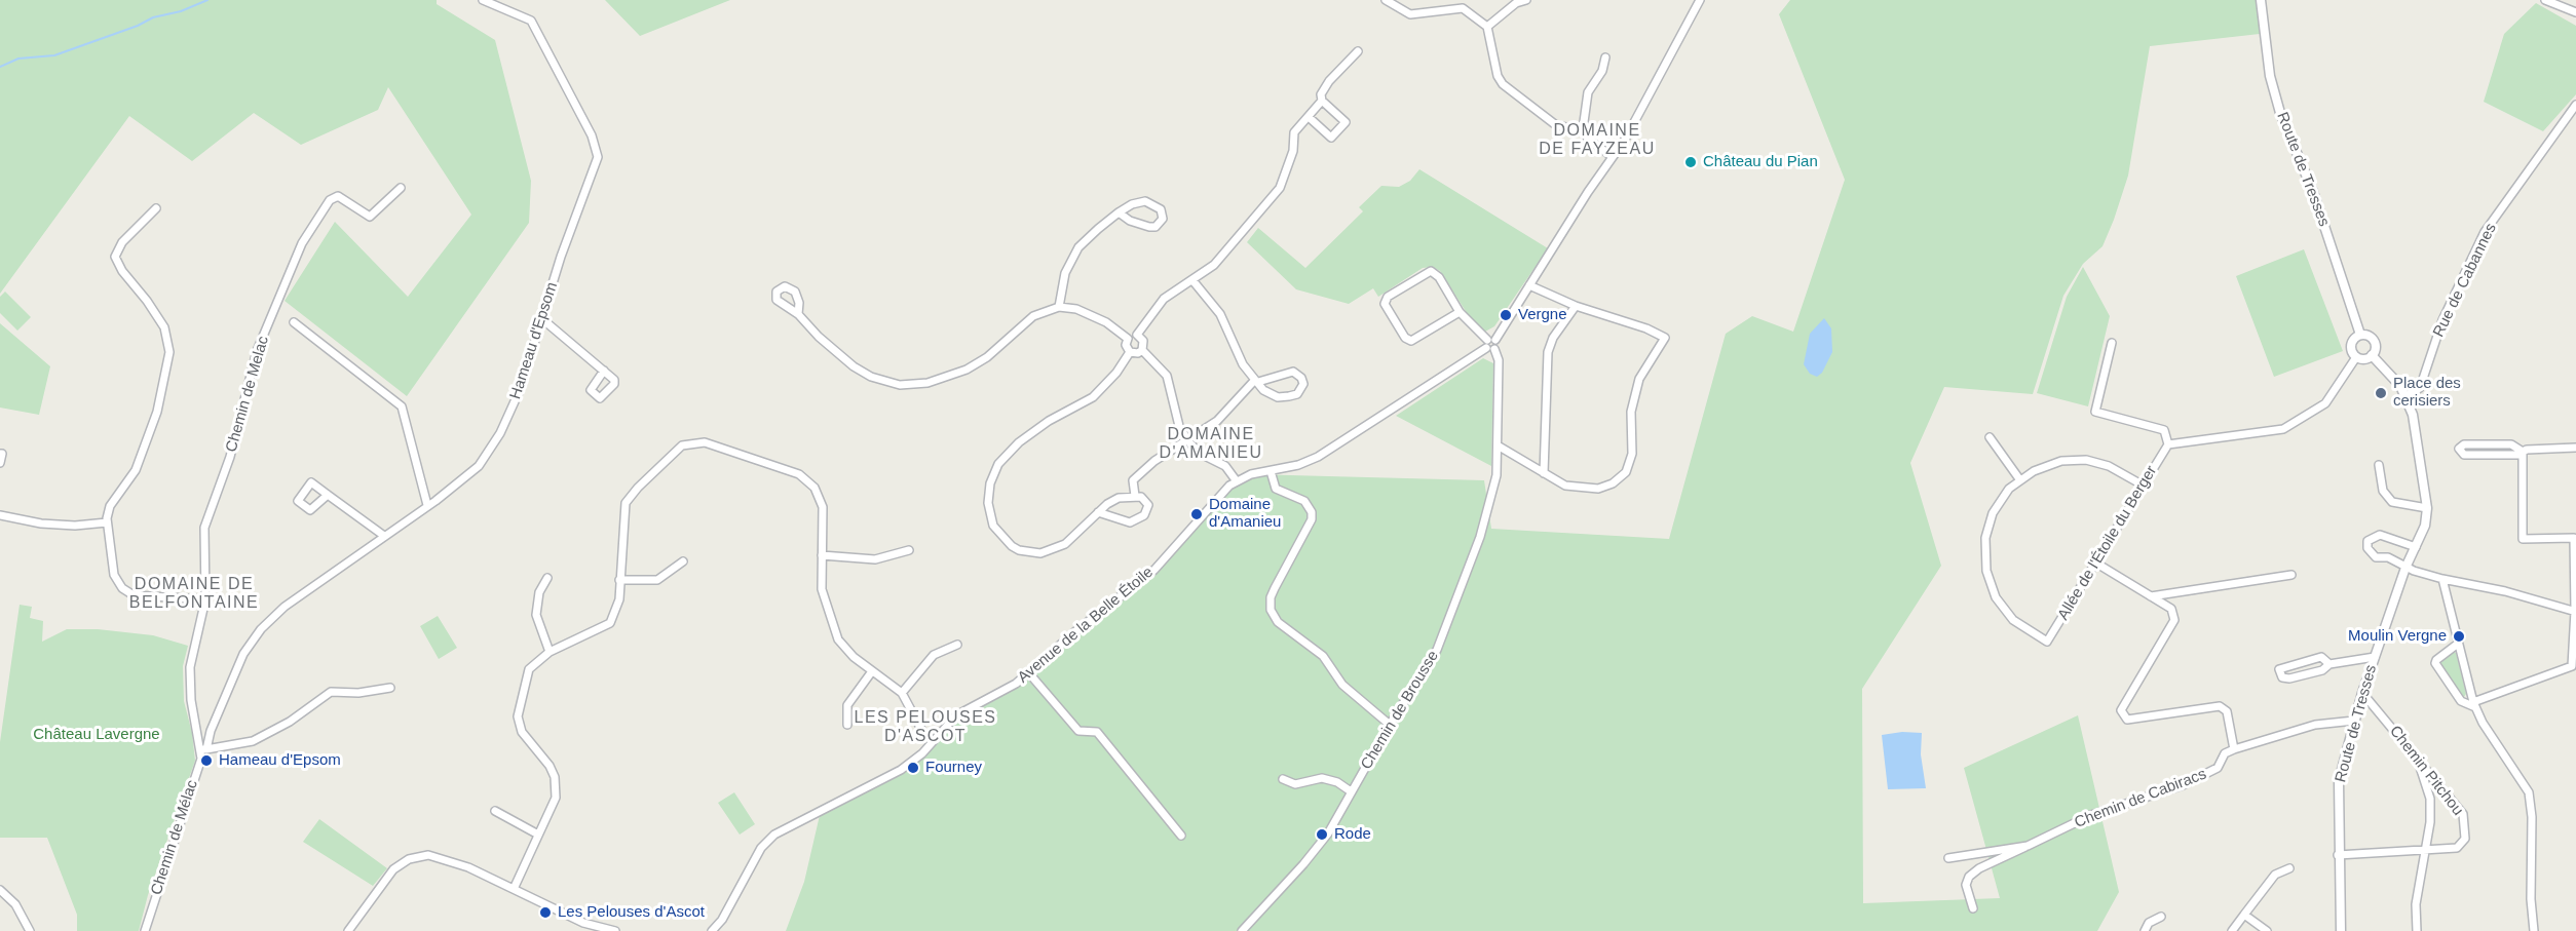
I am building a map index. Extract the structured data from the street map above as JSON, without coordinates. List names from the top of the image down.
{
  "streets": {
    "street": [
      "Route de Tresses",
      "Rue de Cabannes",
      "Hameau d'Epsom",
      "Chemin de Melac",
      "Allée de l'Étoile du Berger",
      "Avenue de la Belle Étoile",
      "Chemin de Brousse",
      "Chemin Pitchou",
      "Chemin de Cabiracs",
      "Chemin de Mélac"
    ]
  },
  "crossings": [
    ["Route de Tresses", "Rue de Cabannes"],
    ["Route de Tresses", "Chemin Pitchou"],
    ["Route de Tresses", "Chemin de Cabiracs"],
    ["Hameau d'Epsom", "Chemin de Mélac"],
    ["Chemin de Melac", "Chemin de Mélac"],
    ["Avenue de la Belle Étoile", "Chemin de Brousse"]
  ],
  "districts": [
    "DOMAINE DE FAYZEAU",
    "DOMAINE D'AMANIEU",
    "DOMAINE DE BELFONTAINE",
    "LES PELOUSES D'ASCOT"
  ],
  "parks": ["Château Lavergne"],
  "places": [
    "Château du Pian",
    "Vergne",
    "Place des cerisiers",
    "Domaine d'Amanieu",
    "Moulin Vergne",
    "Hameau d'Epsom",
    "Fourney",
    "Rode",
    "Les Pelouses d'Ascot"
  ]
}
